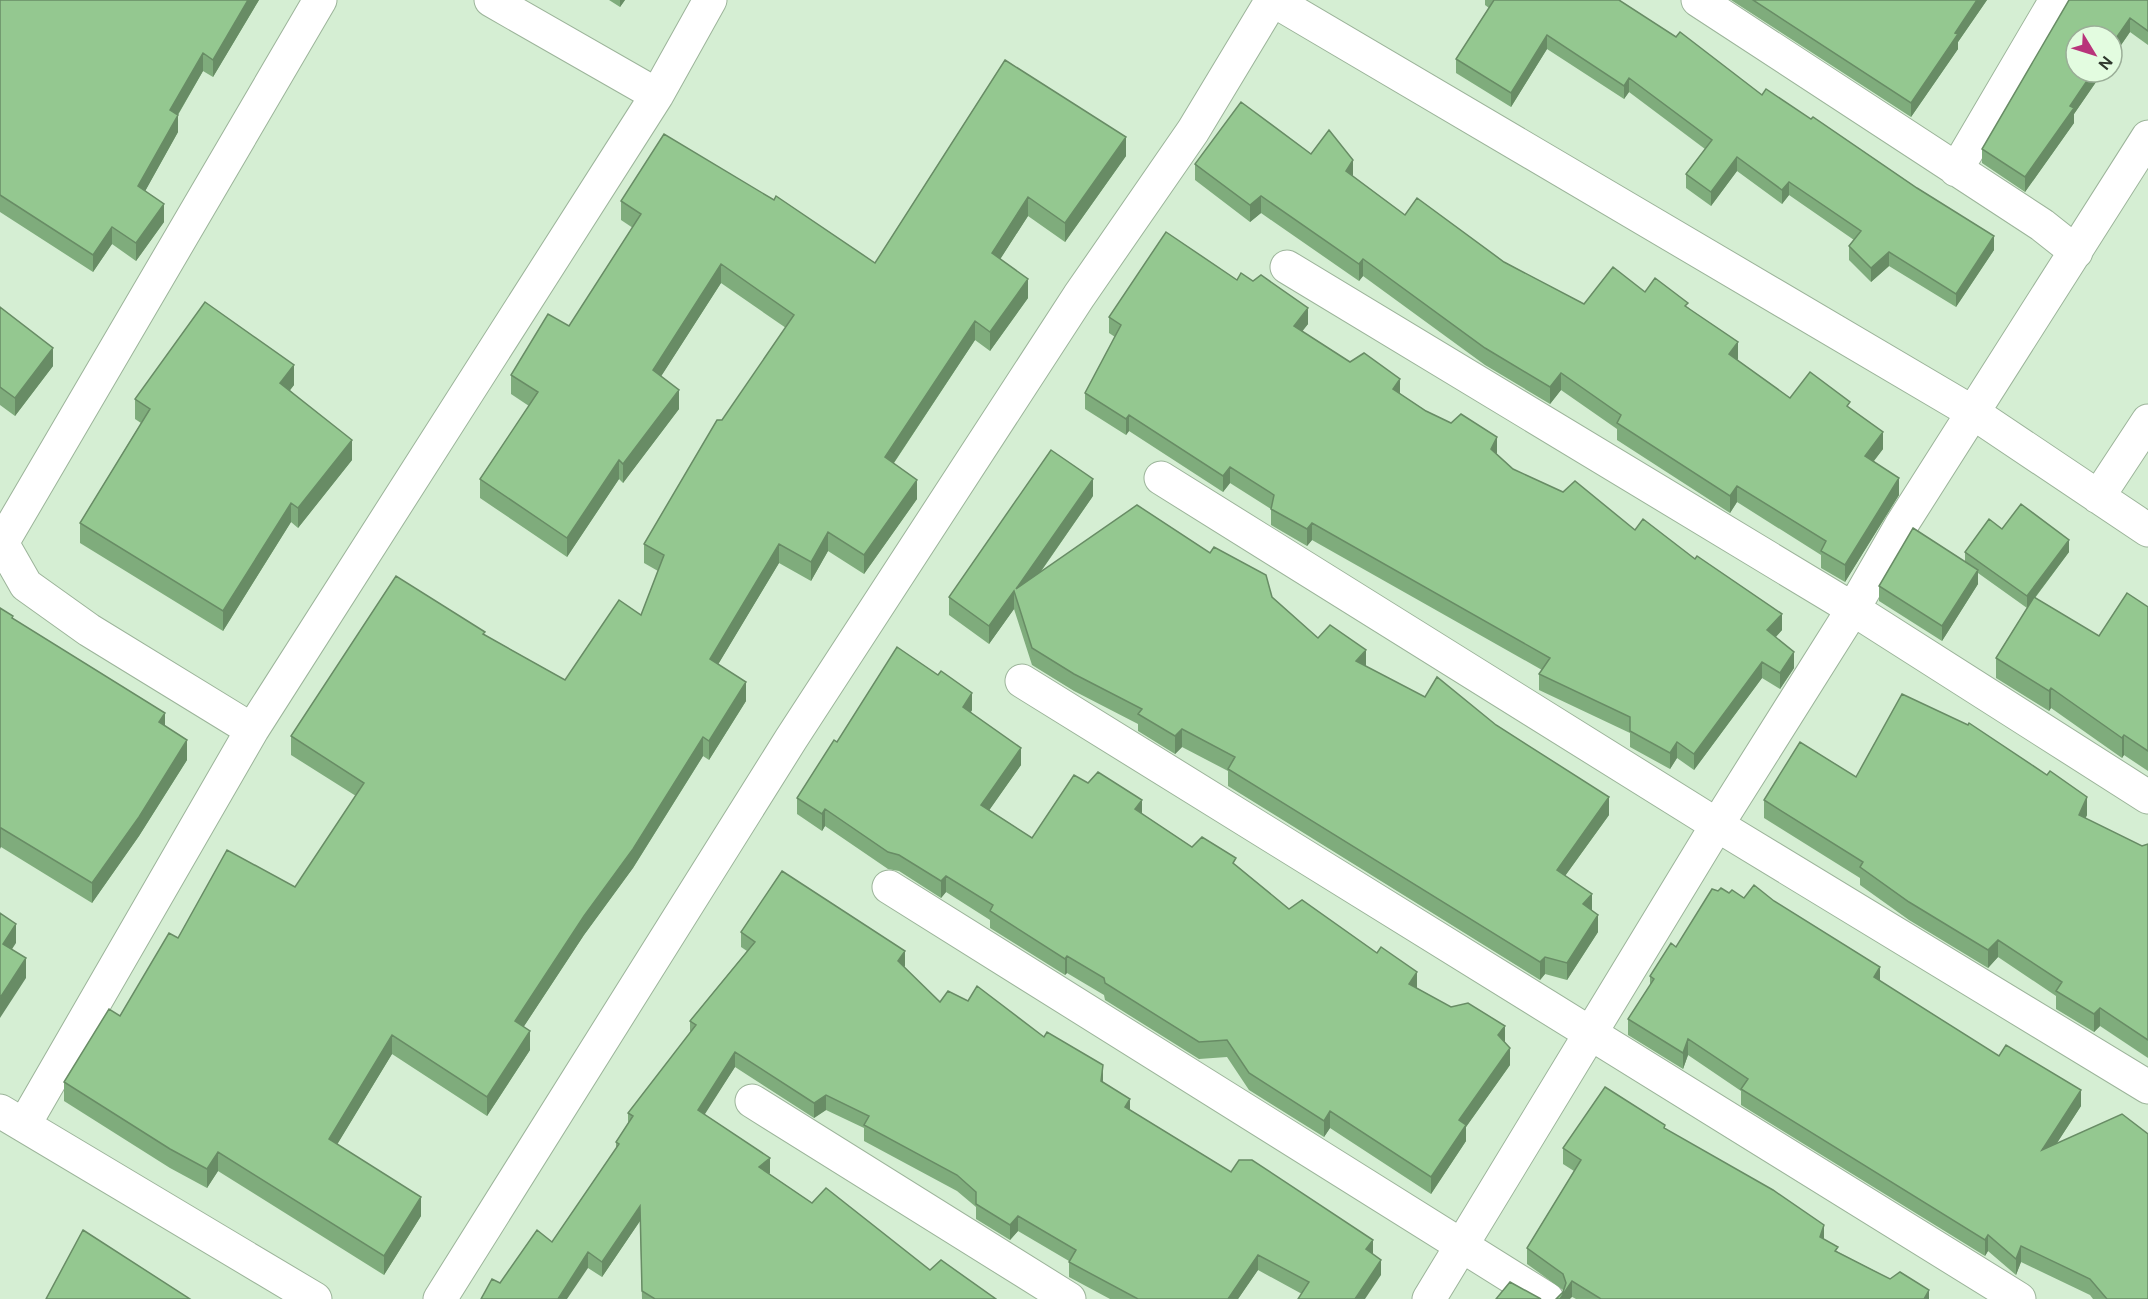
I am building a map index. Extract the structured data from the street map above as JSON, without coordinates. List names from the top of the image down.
{
  "north": "bottom right"
}
